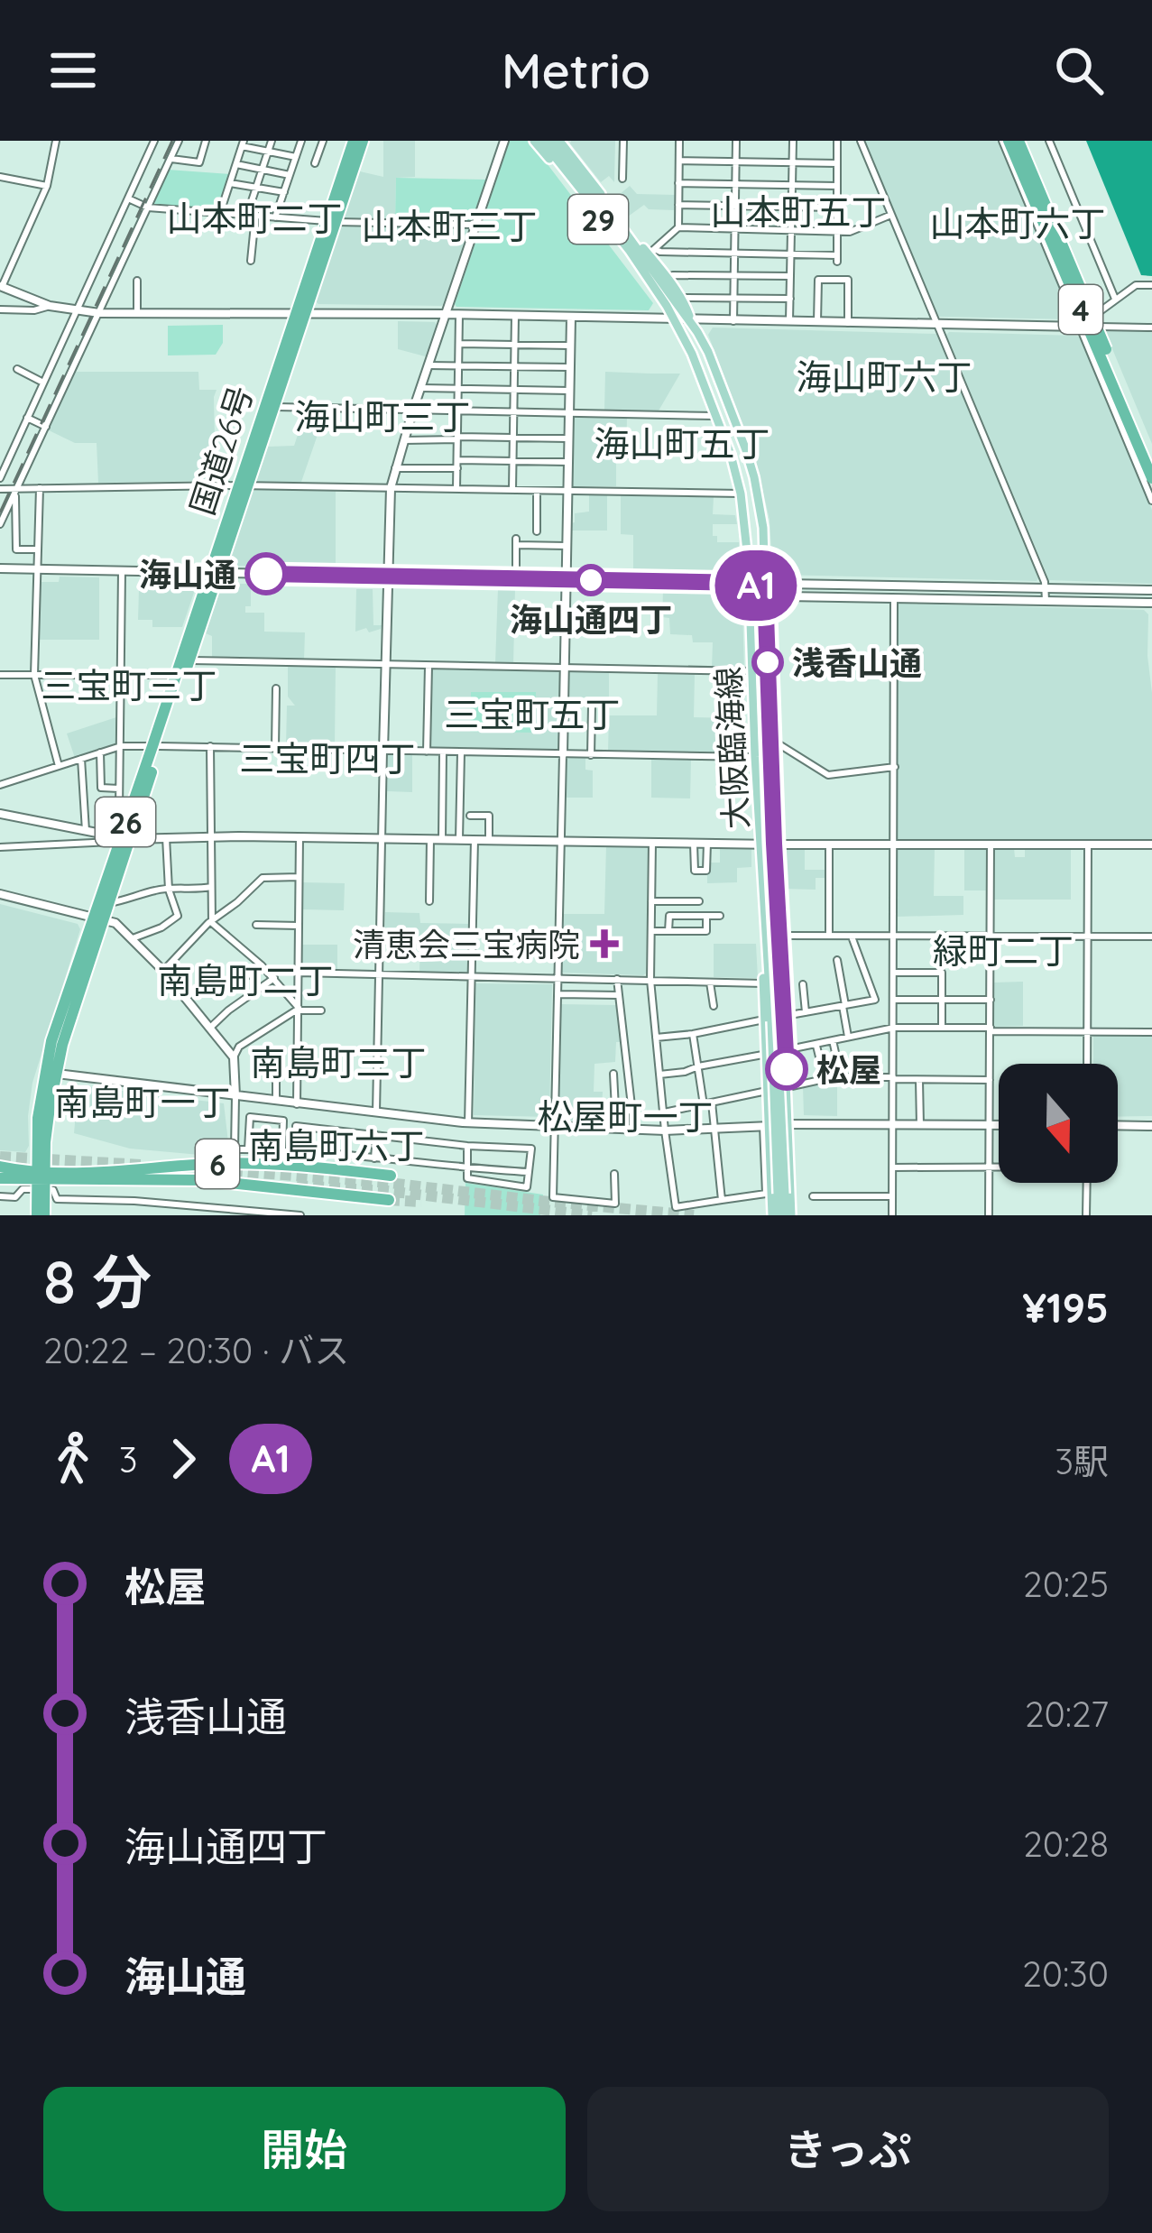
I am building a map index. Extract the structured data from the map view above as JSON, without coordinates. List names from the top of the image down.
{
  "streets": {
    "highway": [
      "4",
      "国道26号",
      "26",
      "6"
    ],
    "main road": ["29", "大阪臨海線"]
  },
  "crossings": [
    ["29", "大阪臨海線"],
    ["国道26号", "6"]
  ],
  "districts": [
    "山本町五丁",
    "山本町二丁",
    "山本町六丁",
    "山本町三丁",
    "海山町六丁",
    "海山町三丁",
    "海山町五丁",
    "三宝町三丁",
    "三宝町五丁",
    "三宝町四丁",
    "緑町二丁",
    "南島町二丁",
    "南島町三丁",
    "南島町一丁",
    "松屋町一丁",
    "南島町六丁"
  ],
  "places": {
    "other": [
      "海山通",
      "海山通四丁",
      "浅香山通",
      "松屋"
    ],
    "health": ["清恵会三宝病院"]
  },
  "lines": ["bus line A1"],
  "north": "bottom",
  "page": {
    "header": "Metrio",
    "on_map": "A1",
    "heading": ["8 分", "20:22 – 20:30 · バス", "¥195"],
    "legs": ["3", "A1", "3駅"],
    "list": [
      {
        "name": "松屋",
        "value": "20:25"
      },
      {
        "name": "浅香山通",
        "value": "20:27"
      },
      {
        "name": "海山通四丁",
        "value": "20:28"
      },
      {
        "name": "海山通",
        "value": "20:30"
      }
    ],
    "buttons": ["開始", "きっぷ"]
  }
}
